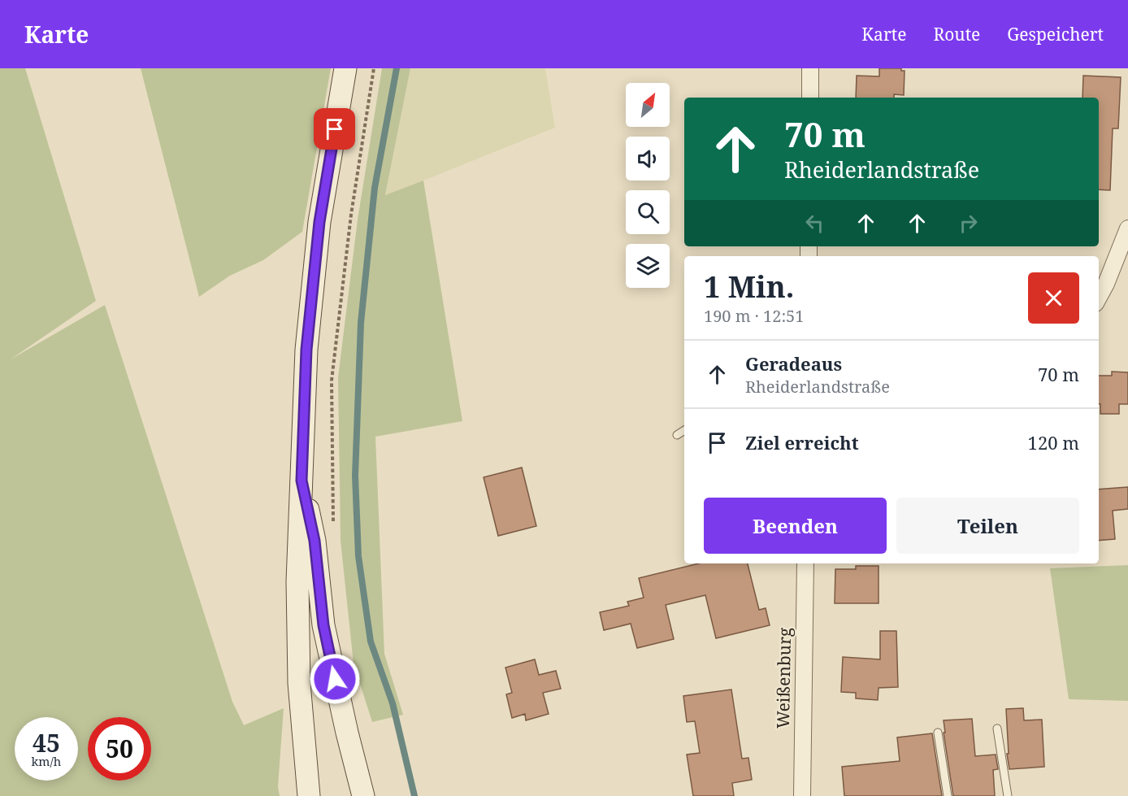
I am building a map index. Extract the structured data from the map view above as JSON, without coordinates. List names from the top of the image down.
{
  "streets": {
    "street": ["Weißenburg"]
  },
  "north": "top right",
  "page": {
    "header": "Karte",
    "nav": ["Karte", "Route", "Gespeichert"],
    "turn": ["70 m", "Rheiderlandstraße"],
    "heading": ["1 Min.", "190 m · 12:51"],
    "list": [
      {
        "name": "Geradeaus",
        "note": "Rheiderlandstraße",
        "value": "70 m"
      },
      {
        "name": "Ziel erreicht",
        "value": "120 m"
      }
    ],
    "buttons": ["Beenden", "Teilen"],
    "speed": "45 km/h",
    "limit": "50"
  }
}
